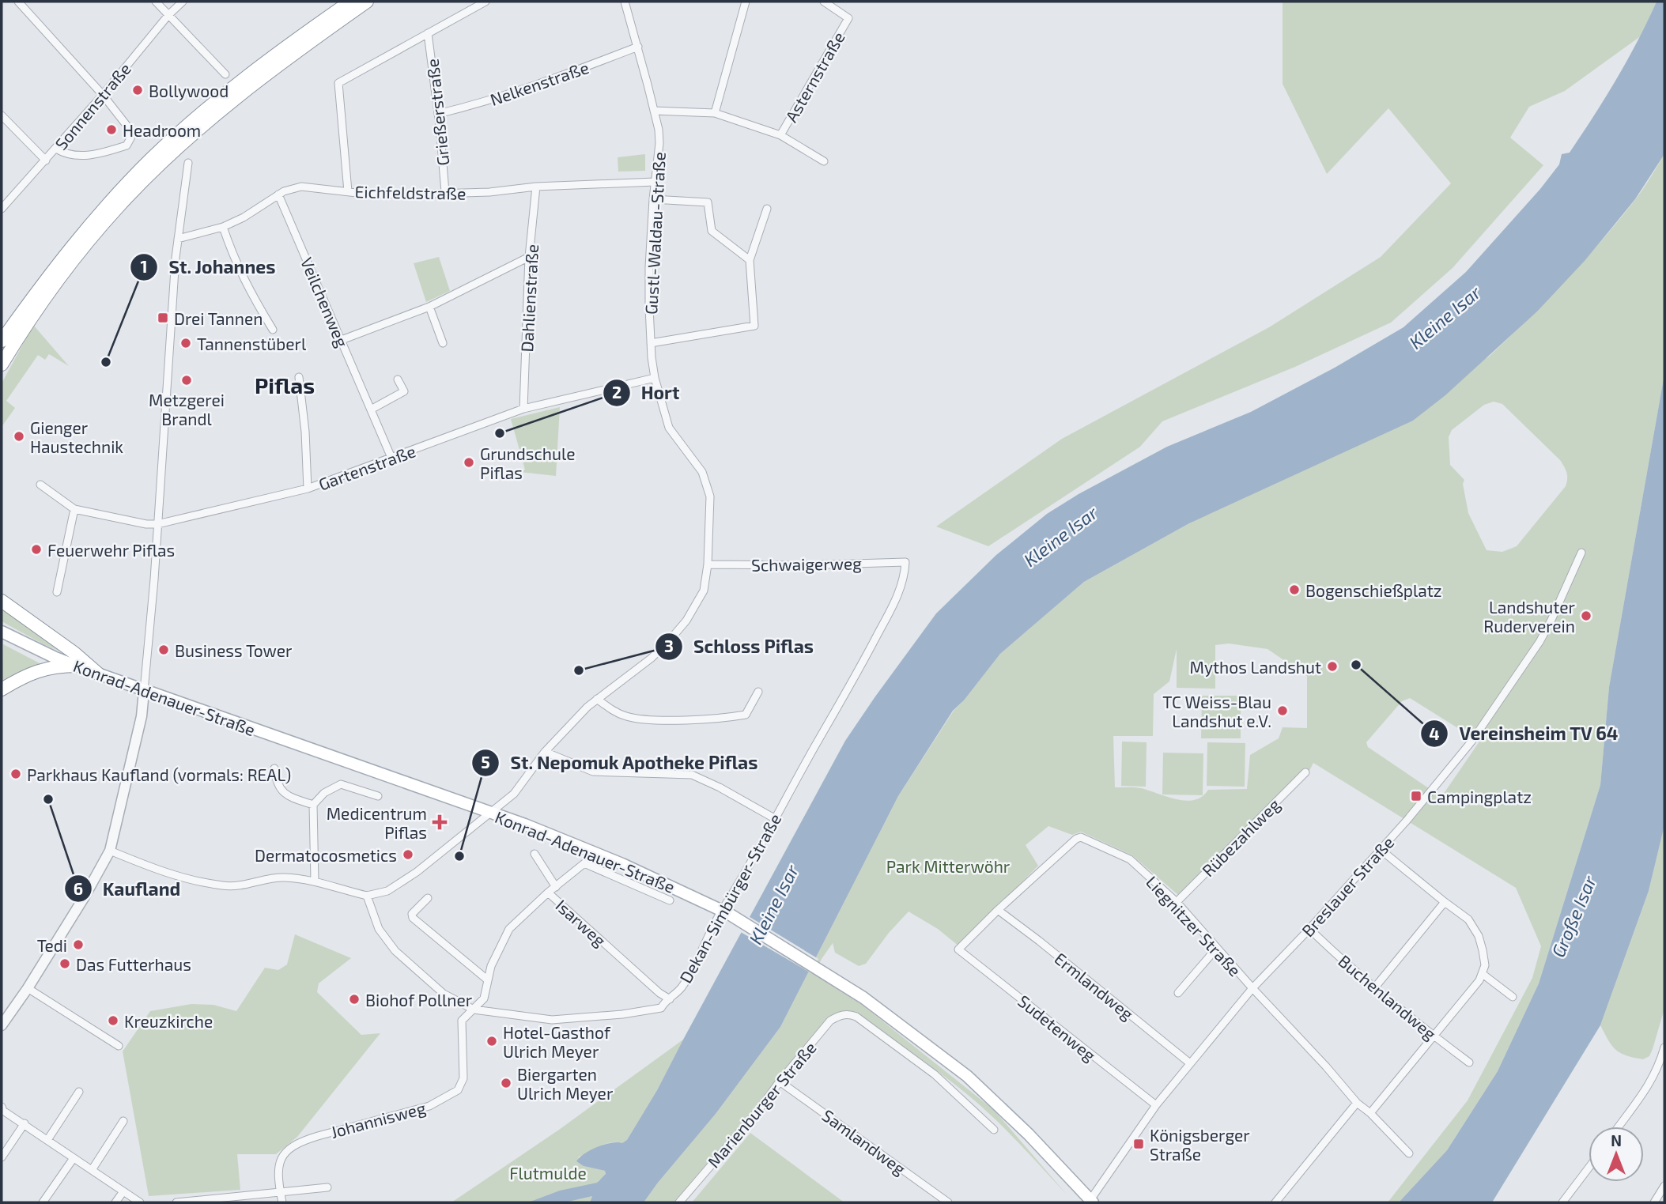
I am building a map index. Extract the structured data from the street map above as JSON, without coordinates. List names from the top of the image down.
{
  "streets": {
    "main road": ["Konrad-Adenauer-Straße"],
    "street": [
      "Asternstraße",
      "Nelkenstraße",
      "Sonnenstraße",
      "Grießerstraße",
      "Eichfeldstraße",
      "Gustl-Waldau-Straße",
      "Dahlienstraße",
      "Veilchenweg",
      "Gartenstraße",
      "Schwaigerweg",
      "Rübezahlweg",
      "Breslauer Straße",
      "Dekan-Simbürger-Straße",
      "Isarweg",
      "Liegnitzer Straße",
      "Ermlandweg",
      "Buchenlandweg",
      "Sudetenweg",
      "Marienburger Straße",
      "Johannisweg",
      "Samlandweg"
    ]
  },
  "crossings": [
    ["Nelkenstraße", "Grießerstraße"],
    ["Nelkenstraße", "Gustl-Waldau-Straße"],
    ["Grießerstraße", "Eichfeldstraße"],
    ["Eichfeldstraße", "Gustl-Waldau-Straße"],
    ["Eichfeldstraße", "Dahlienstraße"],
    ["Eichfeldstraße", "Veilchenweg"],
    ["Gustl-Waldau-Straße", "Gartenstraße"],
    ["Gustl-Waldau-Straße", "Schwaigerweg"],
    ["Gustl-Waldau-Straße", "Konrad-Adenauer-Straße"],
    ["Gustl-Waldau-Straße", "Dekan-Simbürger-Straße"],
    ["Dahlienstraße", "Gartenstraße"],
    ["Veilchenweg", "Gartenstraße"],
    ["Schwaigerweg", "Dekan-Simbürger-Straße"],
    ["Konrad-Adenauer-Straße", "Breslauer Straße"],
    ["Konrad-Adenauer-Straße", "Dekan-Simbürger-Straße"],
    ["Rübezahlweg", "Liegnitzer Straße"],
    ["Breslauer Straße", "Liegnitzer Straße"],
    ["Breslauer Straße", "Ermlandweg"],
    ["Breslauer Straße", "Buchenlandweg"],
    ["Breslauer Straße", "Sudetenweg"],
    ["Dekan-Simbürger-Straße", "Isarweg"],
    ["Dekan-Simbürger-Straße", "Johannisweg"],
    ["Isarweg", "Johannisweg"],
    ["Liegnitzer Straße", "Ermlandweg"],
    ["Liegnitzer Straße", "Sudetenweg"],
    ["Marienburger Straße", "Samlandweg"]
  ],
  "districts": ["Piflas"],
  "water": ["Kleine Isar", "Große Isar"],
  "parks": ["Park Mitterwöhr", "Flutmulde"],
  "places": {
    "other": [
      "Bollywood",
      "Headroom",
      "Tannenstüberl",
      "St. Johannes",
      "Metzgerei Brandl",
      "Hort",
      "Gienger Haustechnik",
      "Grundschule Piflas",
      "Feuerwehr Piflas",
      "Bogenschießplatz",
      "Landshuter Ruderverein",
      "Business Tower",
      "Vereinsheim TV 64",
      "Mythos Landshut",
      "Schloss Piflas",
      "TC Weiss-Blau Landshut e.V.",
      "Parkhaus Kaufland (vormals: REAL)",
      "Kaufland",
      "Dermatocosmetics",
      "St. Nepomuk Apotheke Piflas",
      "Tedi",
      "Das Futterhaus",
      "Biohof Pollner",
      "Kreuzkirche",
      "Hotel-Gasthof Ulrich Meyer",
      "Biergarten Ulrich Meyer"
    ],
    "transit": ["Drei Tannen", "Campingplatz", "Königsberger Straße"],
    "health": ["Medicentrum Piflas"]
  },
  "north": "top"
}
